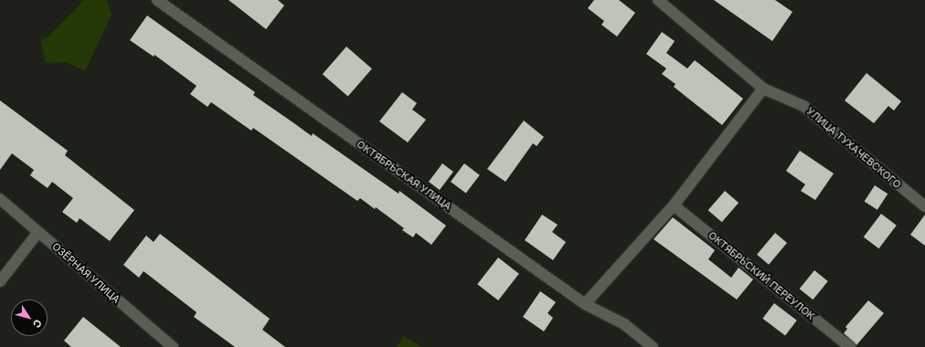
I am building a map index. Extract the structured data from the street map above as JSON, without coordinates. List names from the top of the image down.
{
  "streets": {
    "street": [
      "УЛИЦА ТУХАЧЕВСКОГО",
      "ОКТЯБРЬСКАЯ УЛИЦА",
      "ОЗЁРНАЯ УЛИЦА",
      "ОКТЯБРЬСКИЙ ПЕРЕУЛОК"
    ]
  },
  "north": "bottom right"
}
